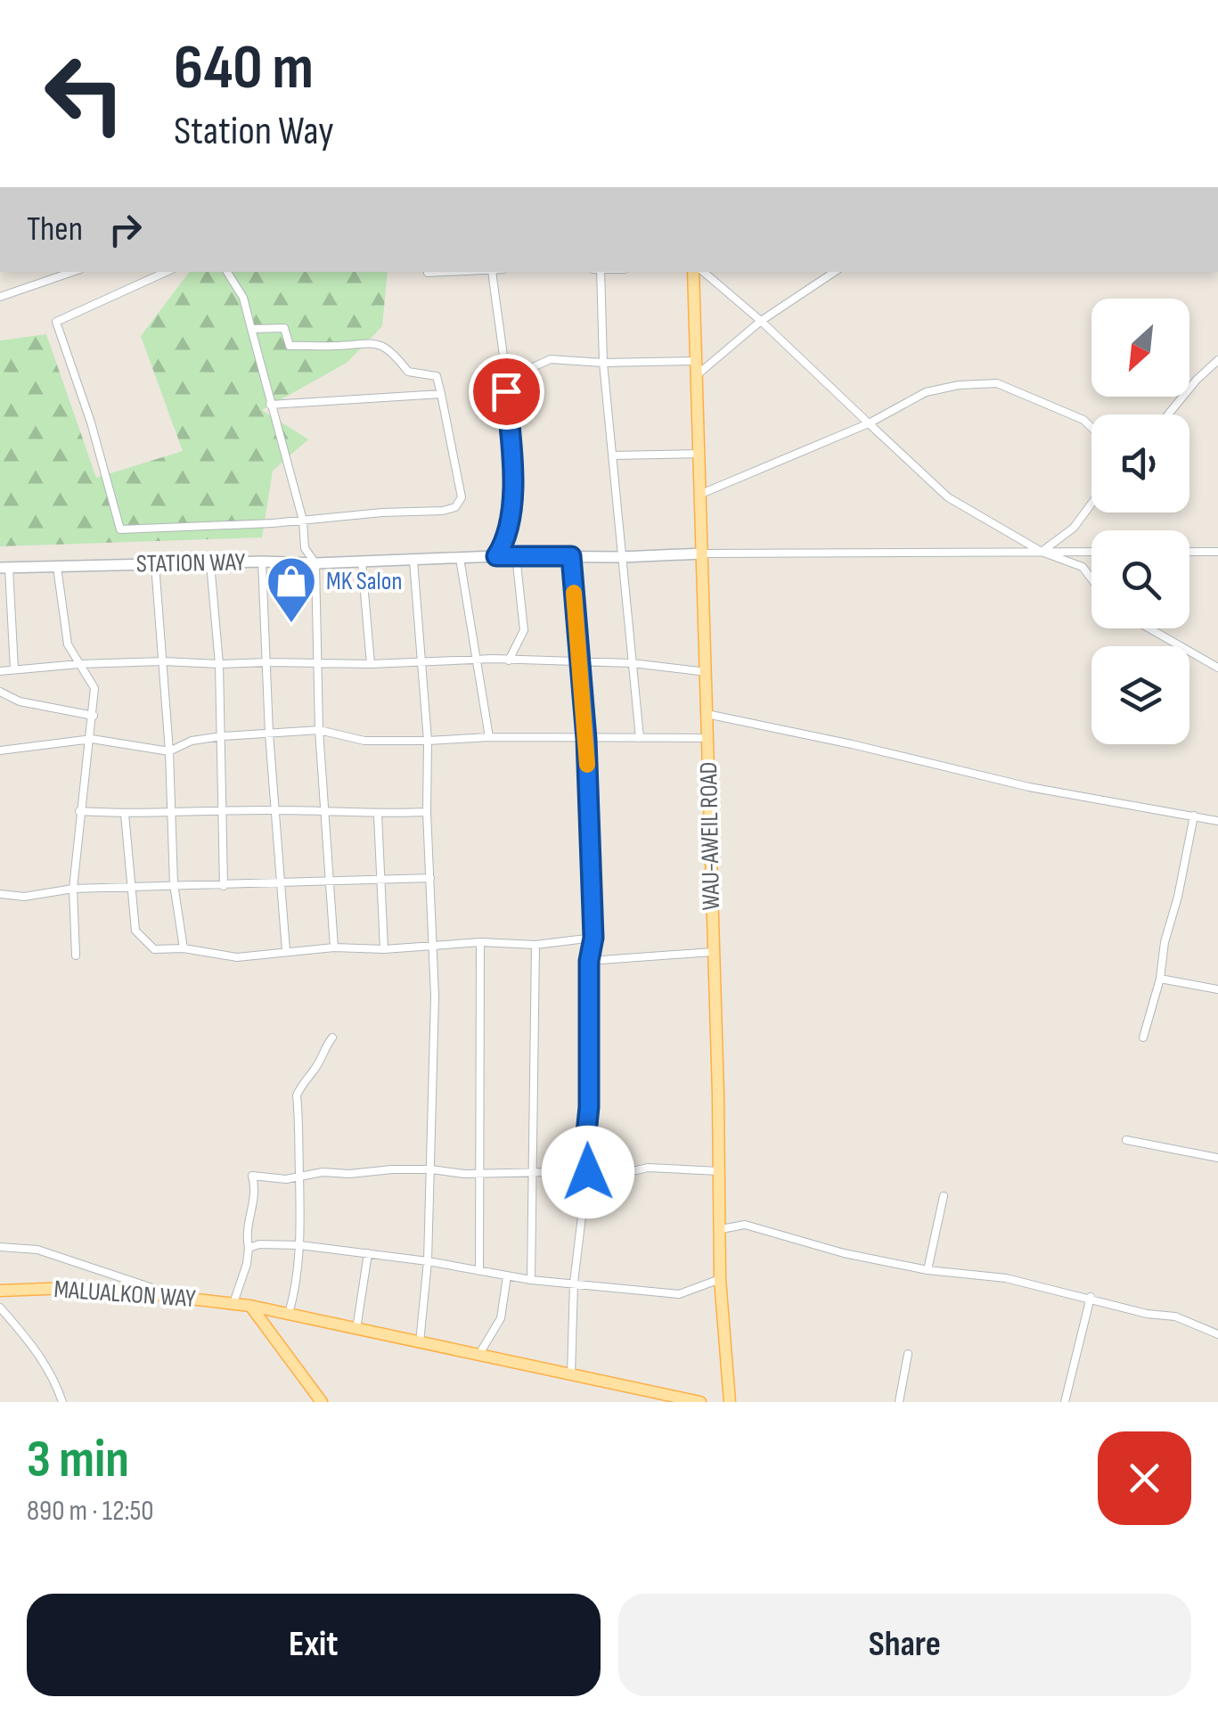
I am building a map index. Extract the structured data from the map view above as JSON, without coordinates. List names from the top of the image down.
{
  "streets": {
    "main road": ["STATION WAY", "WAU-AWEIL ROAD", "MALUALKON WAY"]
  },
  "crossings": [
    ["STATION WAY", "WAU-AWEIL ROAD"]
  ],
  "places": {
    "shop": ["MK Salon"]
  },
  "north": "bottom left",
  "page": {
    "turn": ["640 m", "Station Way"],
    "then": "Then",
    "heading": ["3 min", "890 m · 12:50"],
    "buttons": ["Exit", "Share"]
  }
}
